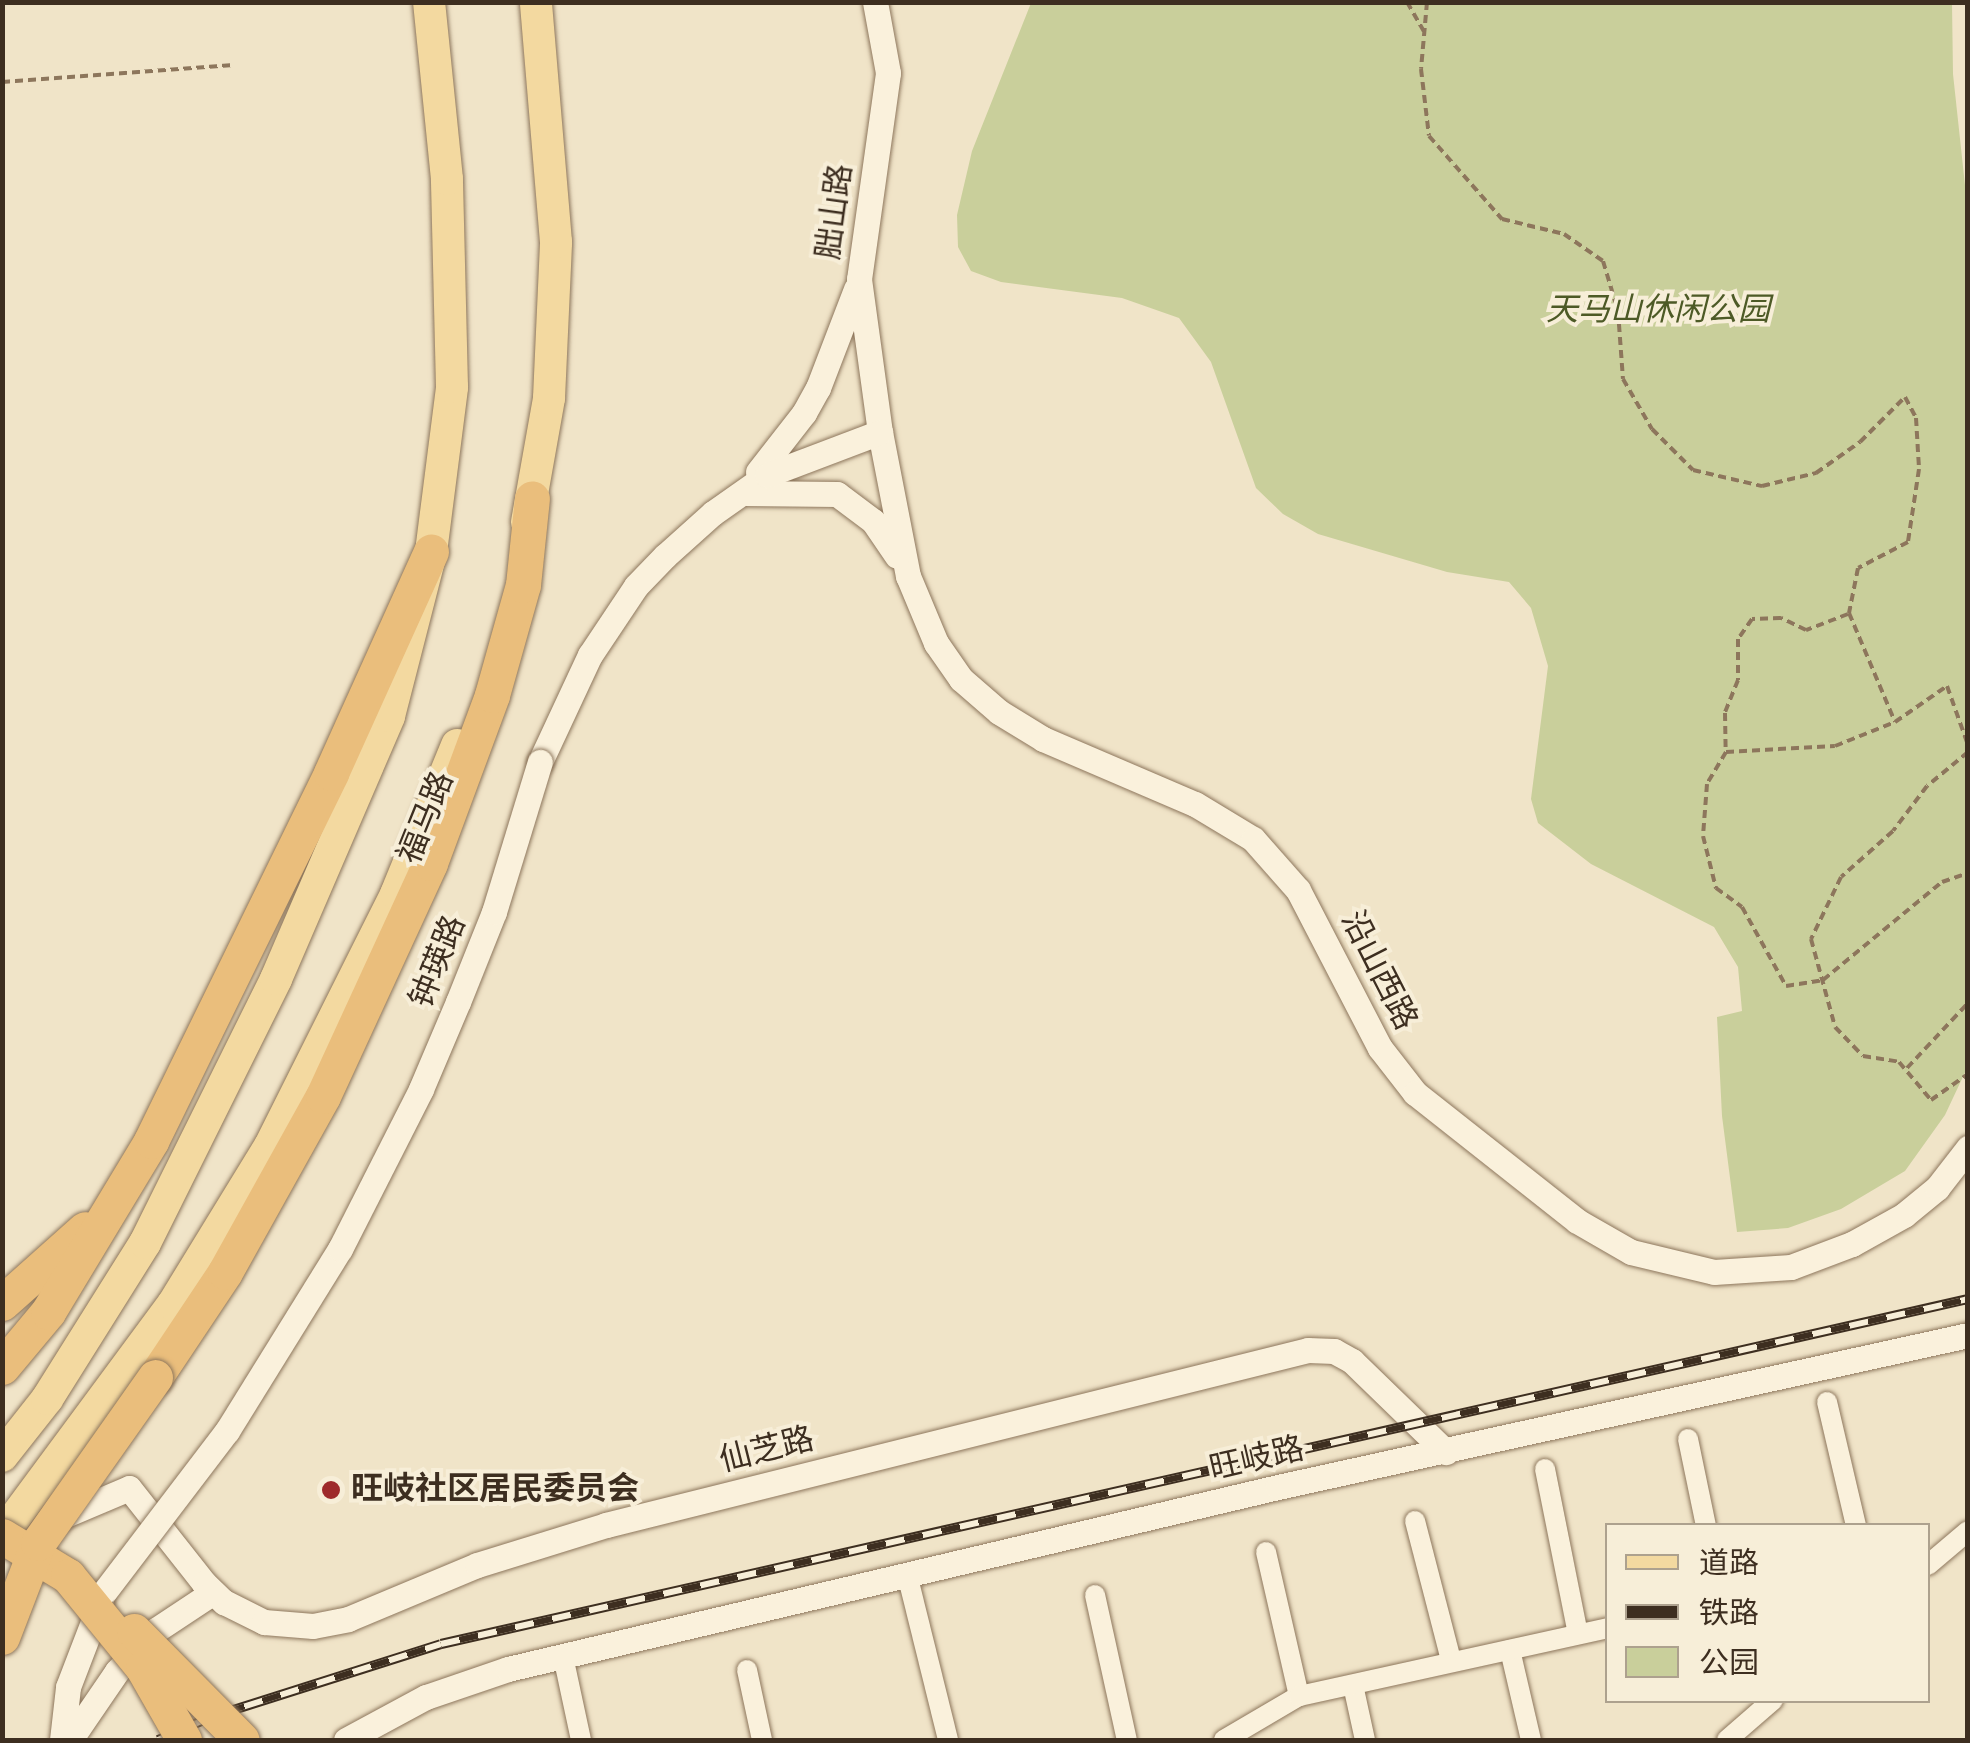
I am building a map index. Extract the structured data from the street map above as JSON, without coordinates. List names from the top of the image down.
{
  "streets": {
    "main road": ["福马路"],
    "street": [
      "胐山路",
      "钟瑛路",
      "沿山西路",
      "仙芝路",
      "旺岐路"
    ]
  },
  "crossings": [
    ["胐山路", "钟瑛路"],
    ["胐山路", "沿山西路"],
    ["福马路", "仙芝路"],
    ["钟瑛路", "沿山西路"],
    ["仙芝路", "旺岐路"]
  ],
  "parks": ["天马山休闲公园"],
  "places": ["旺岐社区居民委员会"],
  "legend": ["道路", "铁路", "公园"]
}
